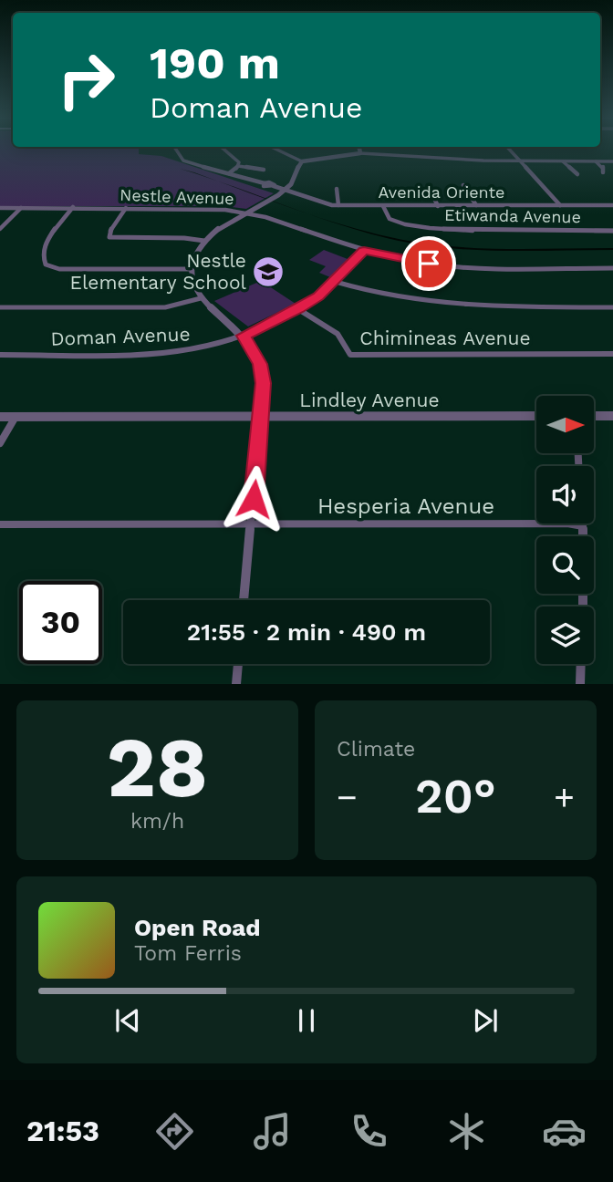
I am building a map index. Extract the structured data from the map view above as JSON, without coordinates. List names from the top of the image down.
{
  "streets": {
    "street": [
      "Avenida Oriente",
      "Nestle Avenue",
      "Etiwanda Avenue",
      "Doman Avenue",
      "Chimineas Avenue",
      "Lindley Avenue",
      "Hesperia Avenue"
    ]
  },
  "crossings": [
    ["Avenida Oriente", "Etiwanda Avenue"],
    ["Nestle Avenue", "Doman Avenue"],
    ["Doman Avenue", "Chimineas Avenue"]
  ],
  "places": {
    "school or university": ["Nestle Elementary School"]
  },
  "north": "right",
  "page": {
    "turn": ["190 m", "Doman Avenue"],
    "limit": "30",
    "trip": "21:55 · 2 min · 490 m",
    "tile": [
      ["28", "km/h"],
      "Climate"
    ],
    "heat": ["−", "20°", "+"],
    "song": ["Open Road", "Tom Ferris"],
    "tabs": "21:53"
  }
}
